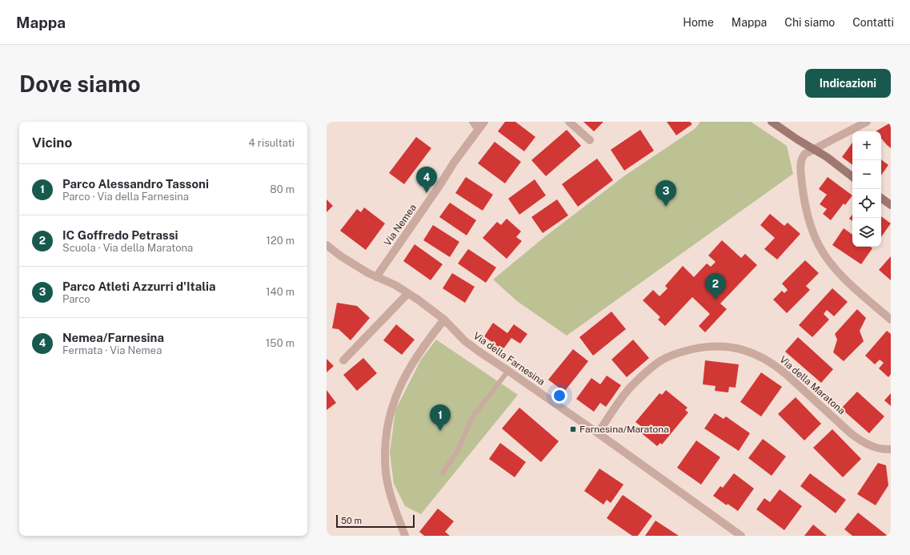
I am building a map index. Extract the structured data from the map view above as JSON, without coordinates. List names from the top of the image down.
{
  "streets": {
    "street": ["Via Nemea", "Via della Farnesina", "Via della Maratona"]
  },
  "crossings": [
    ["Via Nemea", "Via della Farnesina"],
    ["Via della Farnesina", "Via della Maratona"]
  ],
  "places": {
    "transit": ["Farnesina/Maratona"]
  },
  "scale_bar": "50 m",
  "page": {
    "header": "Mappa",
    "nav": [
      "Home",
      "Mappa",
      "Chi siamo",
      "Contatti"
    ],
    "buttons": "Indicazioni",
    "title": "Dove siamo",
    "heading": ["Vicino", "4 risultati"],
    "map_buttons": ["+", "−"],
    "list": [
      {
        "mark": "1",
        "name": "Parco Alessandro Tassoni",
        "note": "Parco · Via della Farnesina",
        "value": "80 m"
      },
      {
        "mark": "2",
        "name": "IC Goffredo Petrassi",
        "note": "Scuola · Via della Maratona",
        "value": "120 m"
      },
      {
        "mark": "3",
        "name": "Parco Atleti Azzurri d'Italia",
        "note": "Parco",
        "value": "140 m"
      },
      {
        "mark": "4",
        "name": "Nemea/Farnesina",
        "note": "Fermata · Via Nemea",
        "value": "150 m"
      }
    ],
    "pins": [
      "4",
      "3",
      "2",
      "1"
    ],
    "scale": "50 m"
  }
}
